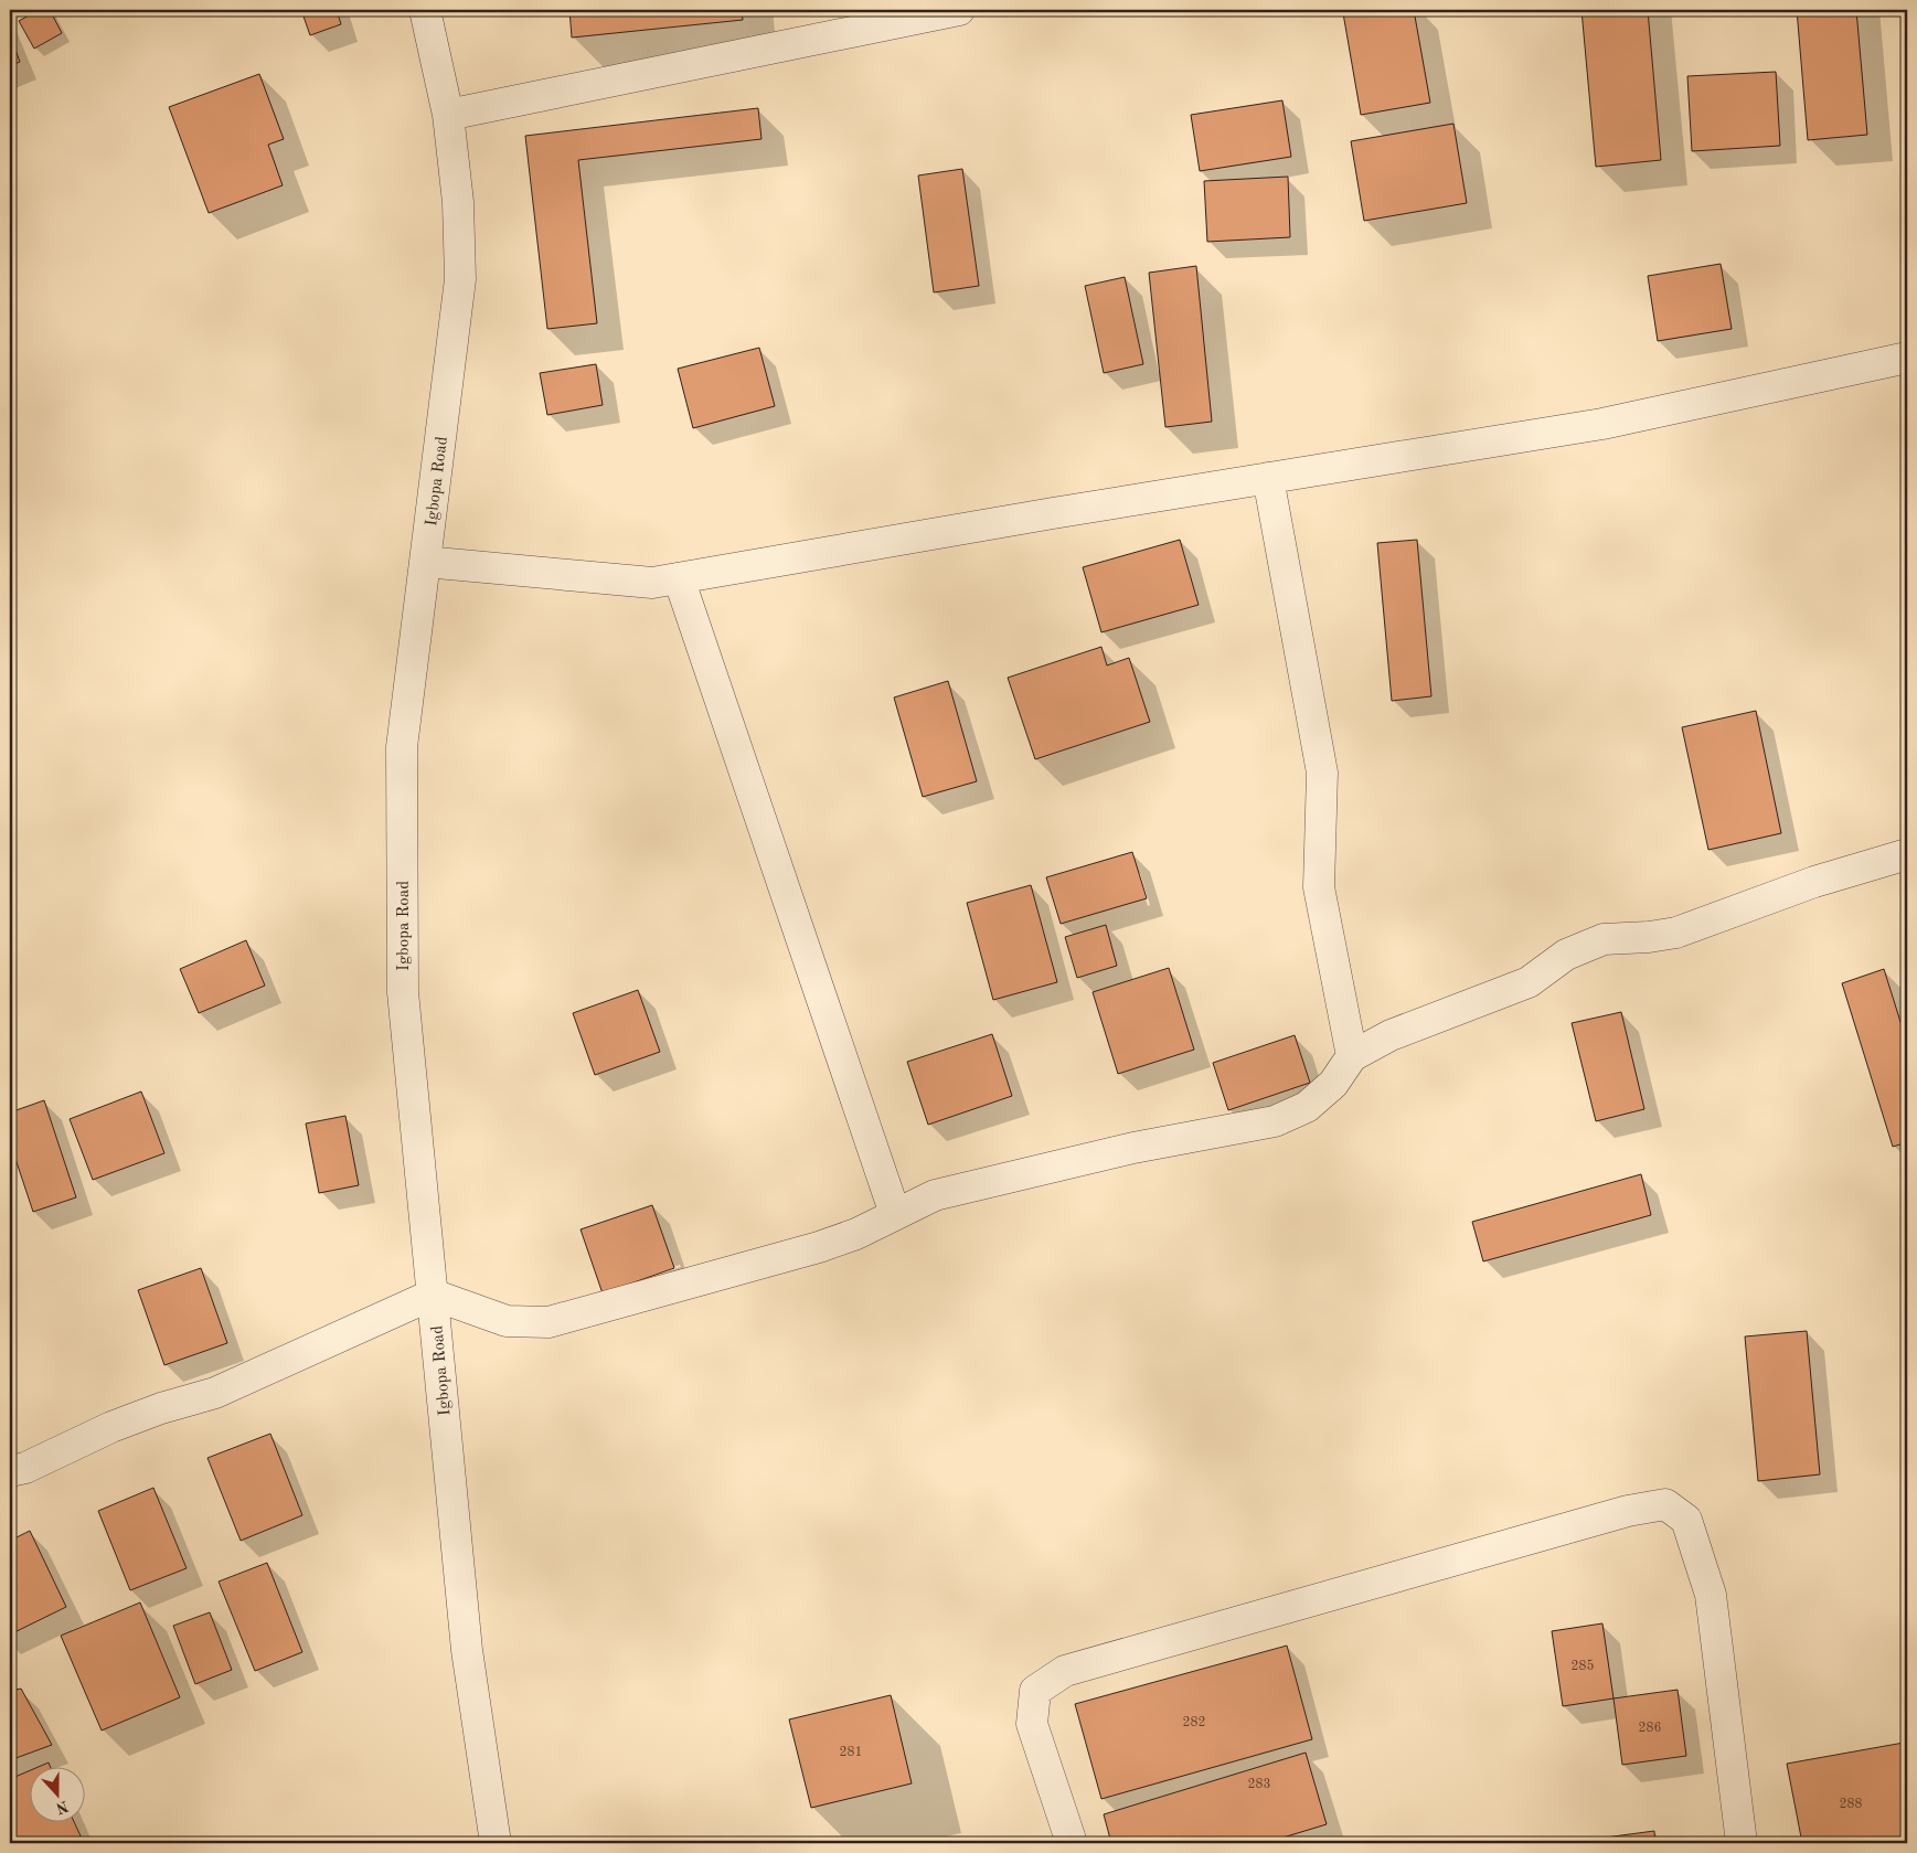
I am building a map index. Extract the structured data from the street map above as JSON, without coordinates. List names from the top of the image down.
{
  "streets": {
    "street": ["Igbopa Road"]
  },
  "house_numbers": [
    "285",
    "282",
    "286",
    "281",
    "283",
    "288"
  ],
  "north": "bottom"
}
